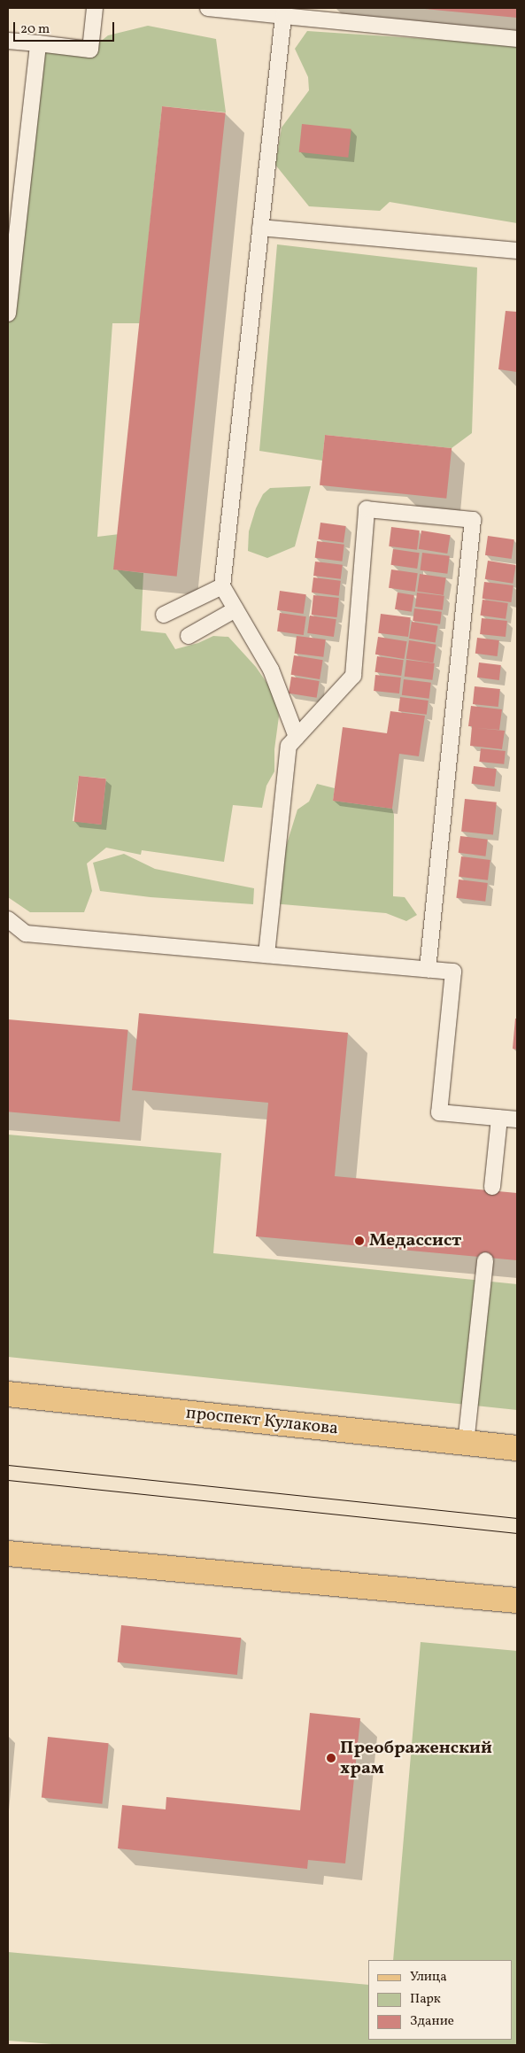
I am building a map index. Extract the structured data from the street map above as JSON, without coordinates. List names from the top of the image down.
{
  "streets": {
    "main road": ["проспект Кулакова"]
  },
  "places": ["Медассист", "Преображенский храм"],
  "legend": ["Улица", "Парк", "Здание"],
  "scale_bar": "20 m"
}
